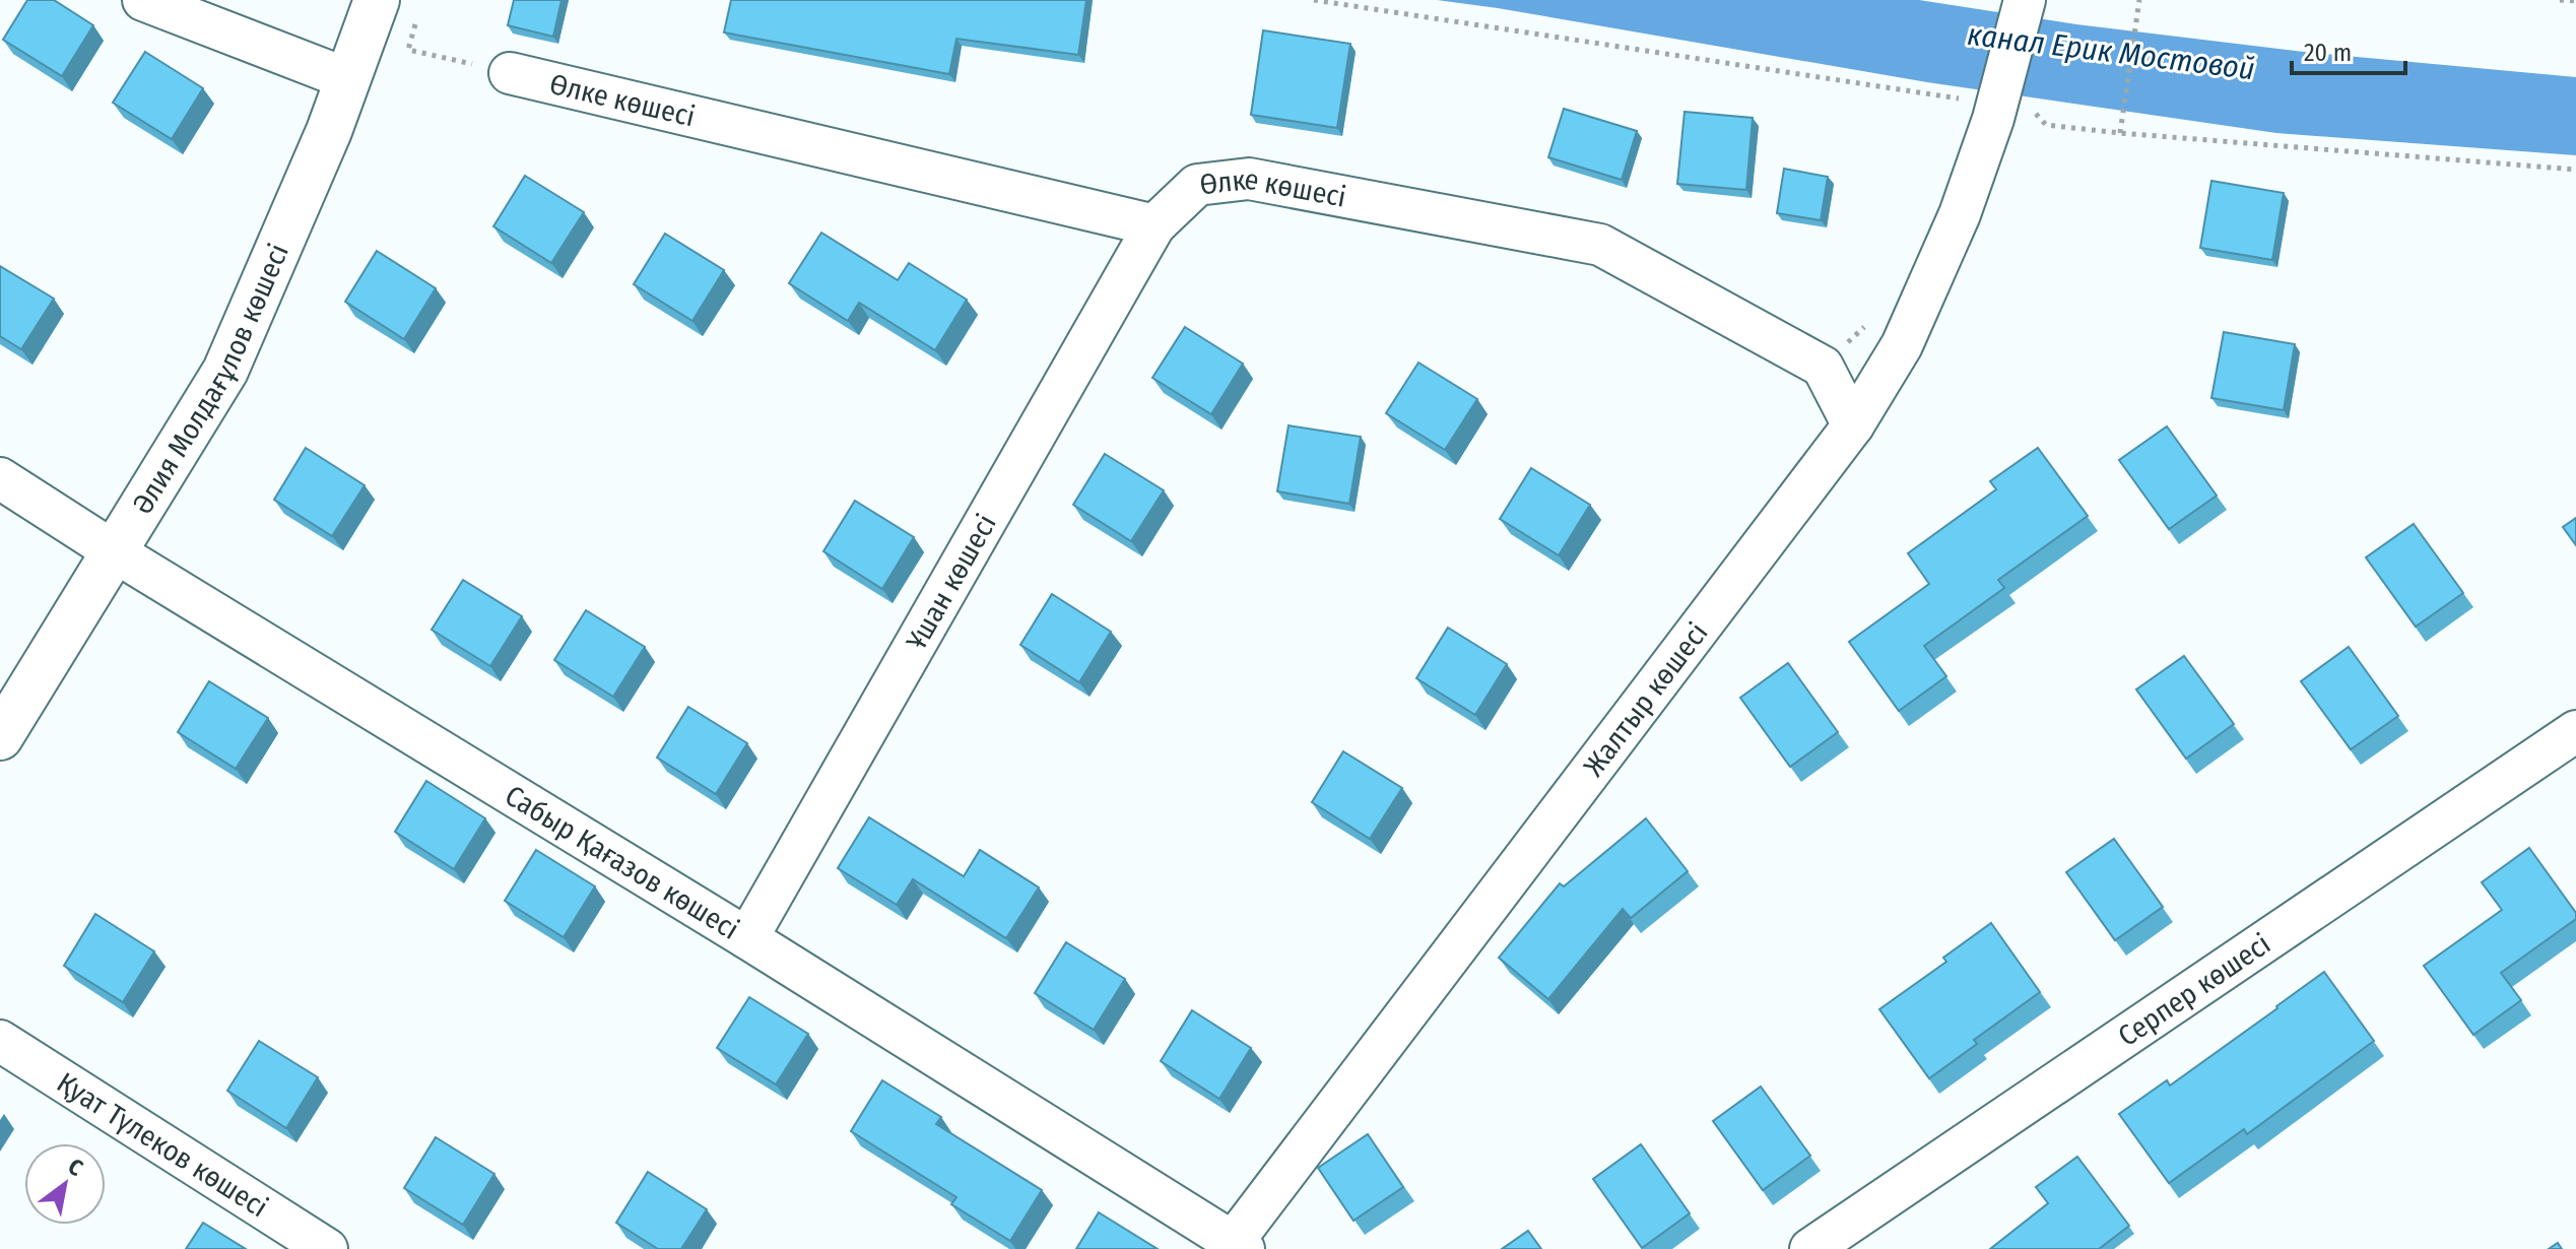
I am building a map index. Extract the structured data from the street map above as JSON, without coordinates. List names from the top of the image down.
{
  "streets": {
    "main road": ["Әлия Молдағұлов көшесі"],
    "street": [
      "Өлке көшесі",
      "Ұшан көшесі",
      "Жалтыр көшесі",
      "Сабыр Қағазов көшесі",
      "Серпер көшесі",
      "Қуат Түлеков көшесі"
    ]
  },
  "crossings": [
    ["Өлке көшесі", "Ұшан көшесі"],
    ["Өлке көшесі", "Жалтыр көшесі"],
    ["Әлия Молдағұлов көшесі", "Сабыр Қағазов көшесі"],
    ["Ұшан көшесі", "Сабыр Қағазов көшесі"],
    ["Жалтыр көшесі", "Сабыр Қағазов көшесі"]
  ],
  "water": ["канал Ерик Мостовой"],
  "scale_bar": "20 m",
  "north": "top right"
}
